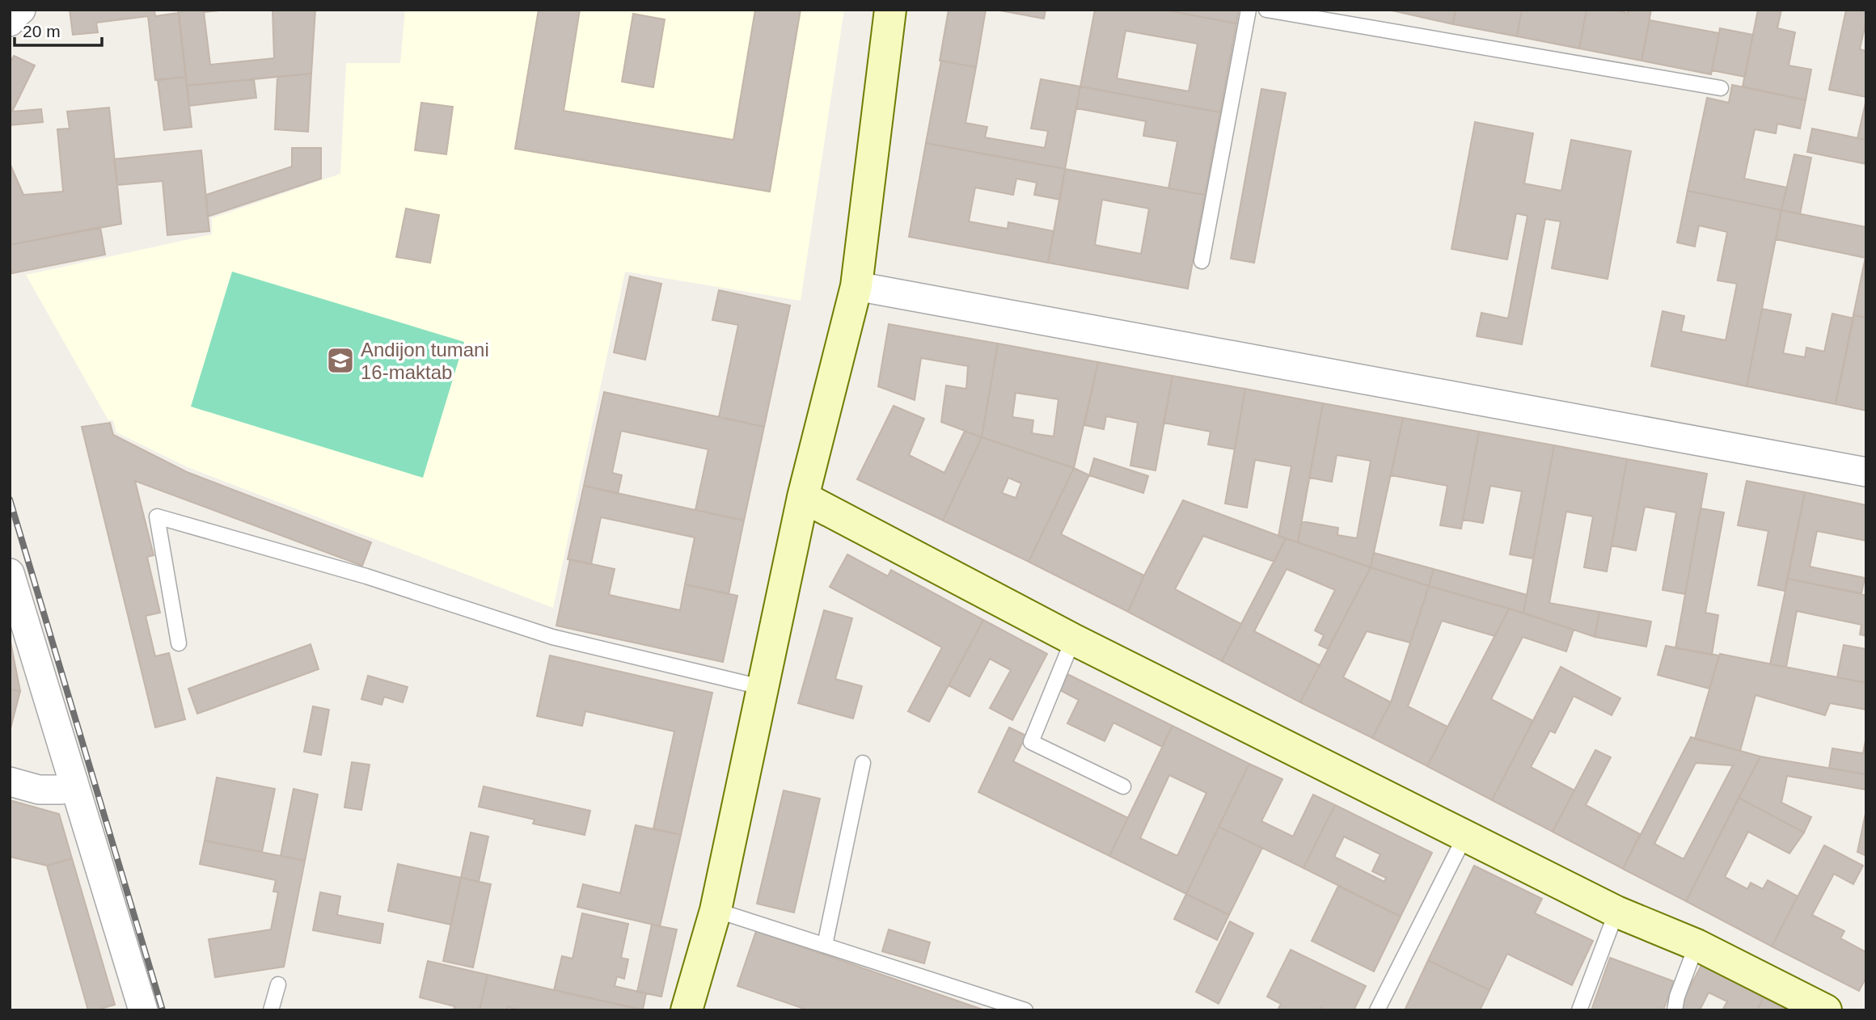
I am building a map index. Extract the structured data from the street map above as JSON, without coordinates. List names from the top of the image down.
{
  "places": {
    "school or university": ["Andijon tumani 16-maktab"]
  },
  "scale_bar": "20 m"
}
